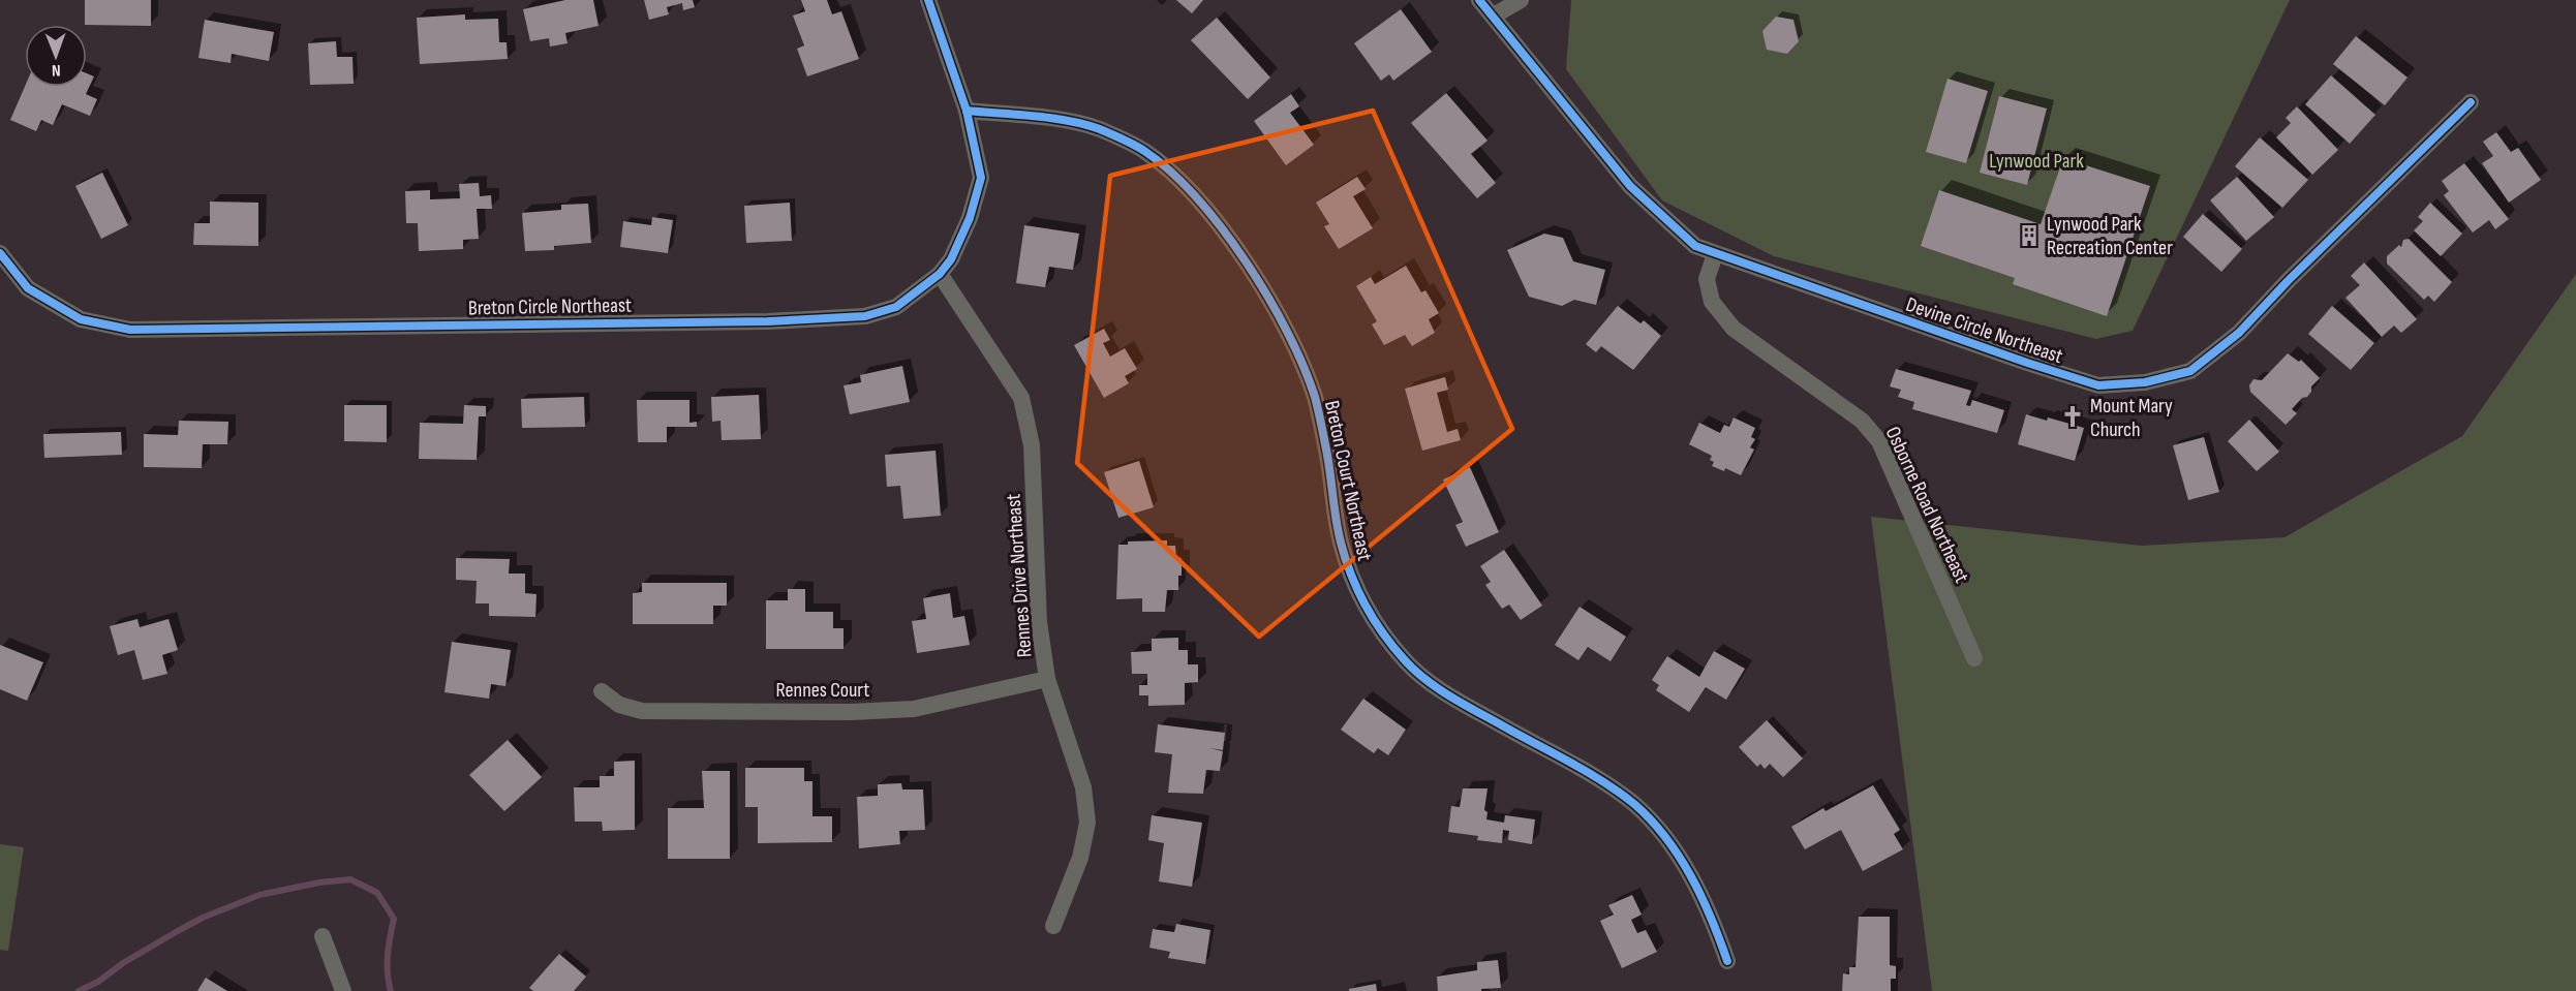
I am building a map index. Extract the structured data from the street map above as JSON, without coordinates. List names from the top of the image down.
{
  "streets": {
    "street": [
      "Breton Circle Northeast",
      "Devine Circle Northeast",
      "Breton Court Northeast",
      "Osborne Road Northeast",
      "Rennes Drive Northeast",
      "Rennes Court"
    ]
  },
  "crossings": [
    ["Breton Circle Northeast", "Breton Court Northeast"],
    ["Breton Circle Northeast", "Rennes Drive Northeast"],
    ["Devine Circle Northeast", "Osborne Road Northeast"],
    ["Rennes Drive Northeast", "Rennes Court"]
  ],
  "parks": ["Lynwood Park"],
  "places": {
    "building": ["Lynwood Park Recreation Center"],
    "church": ["Mount Mary Church"]
  },
  "north": "bottom"
}
